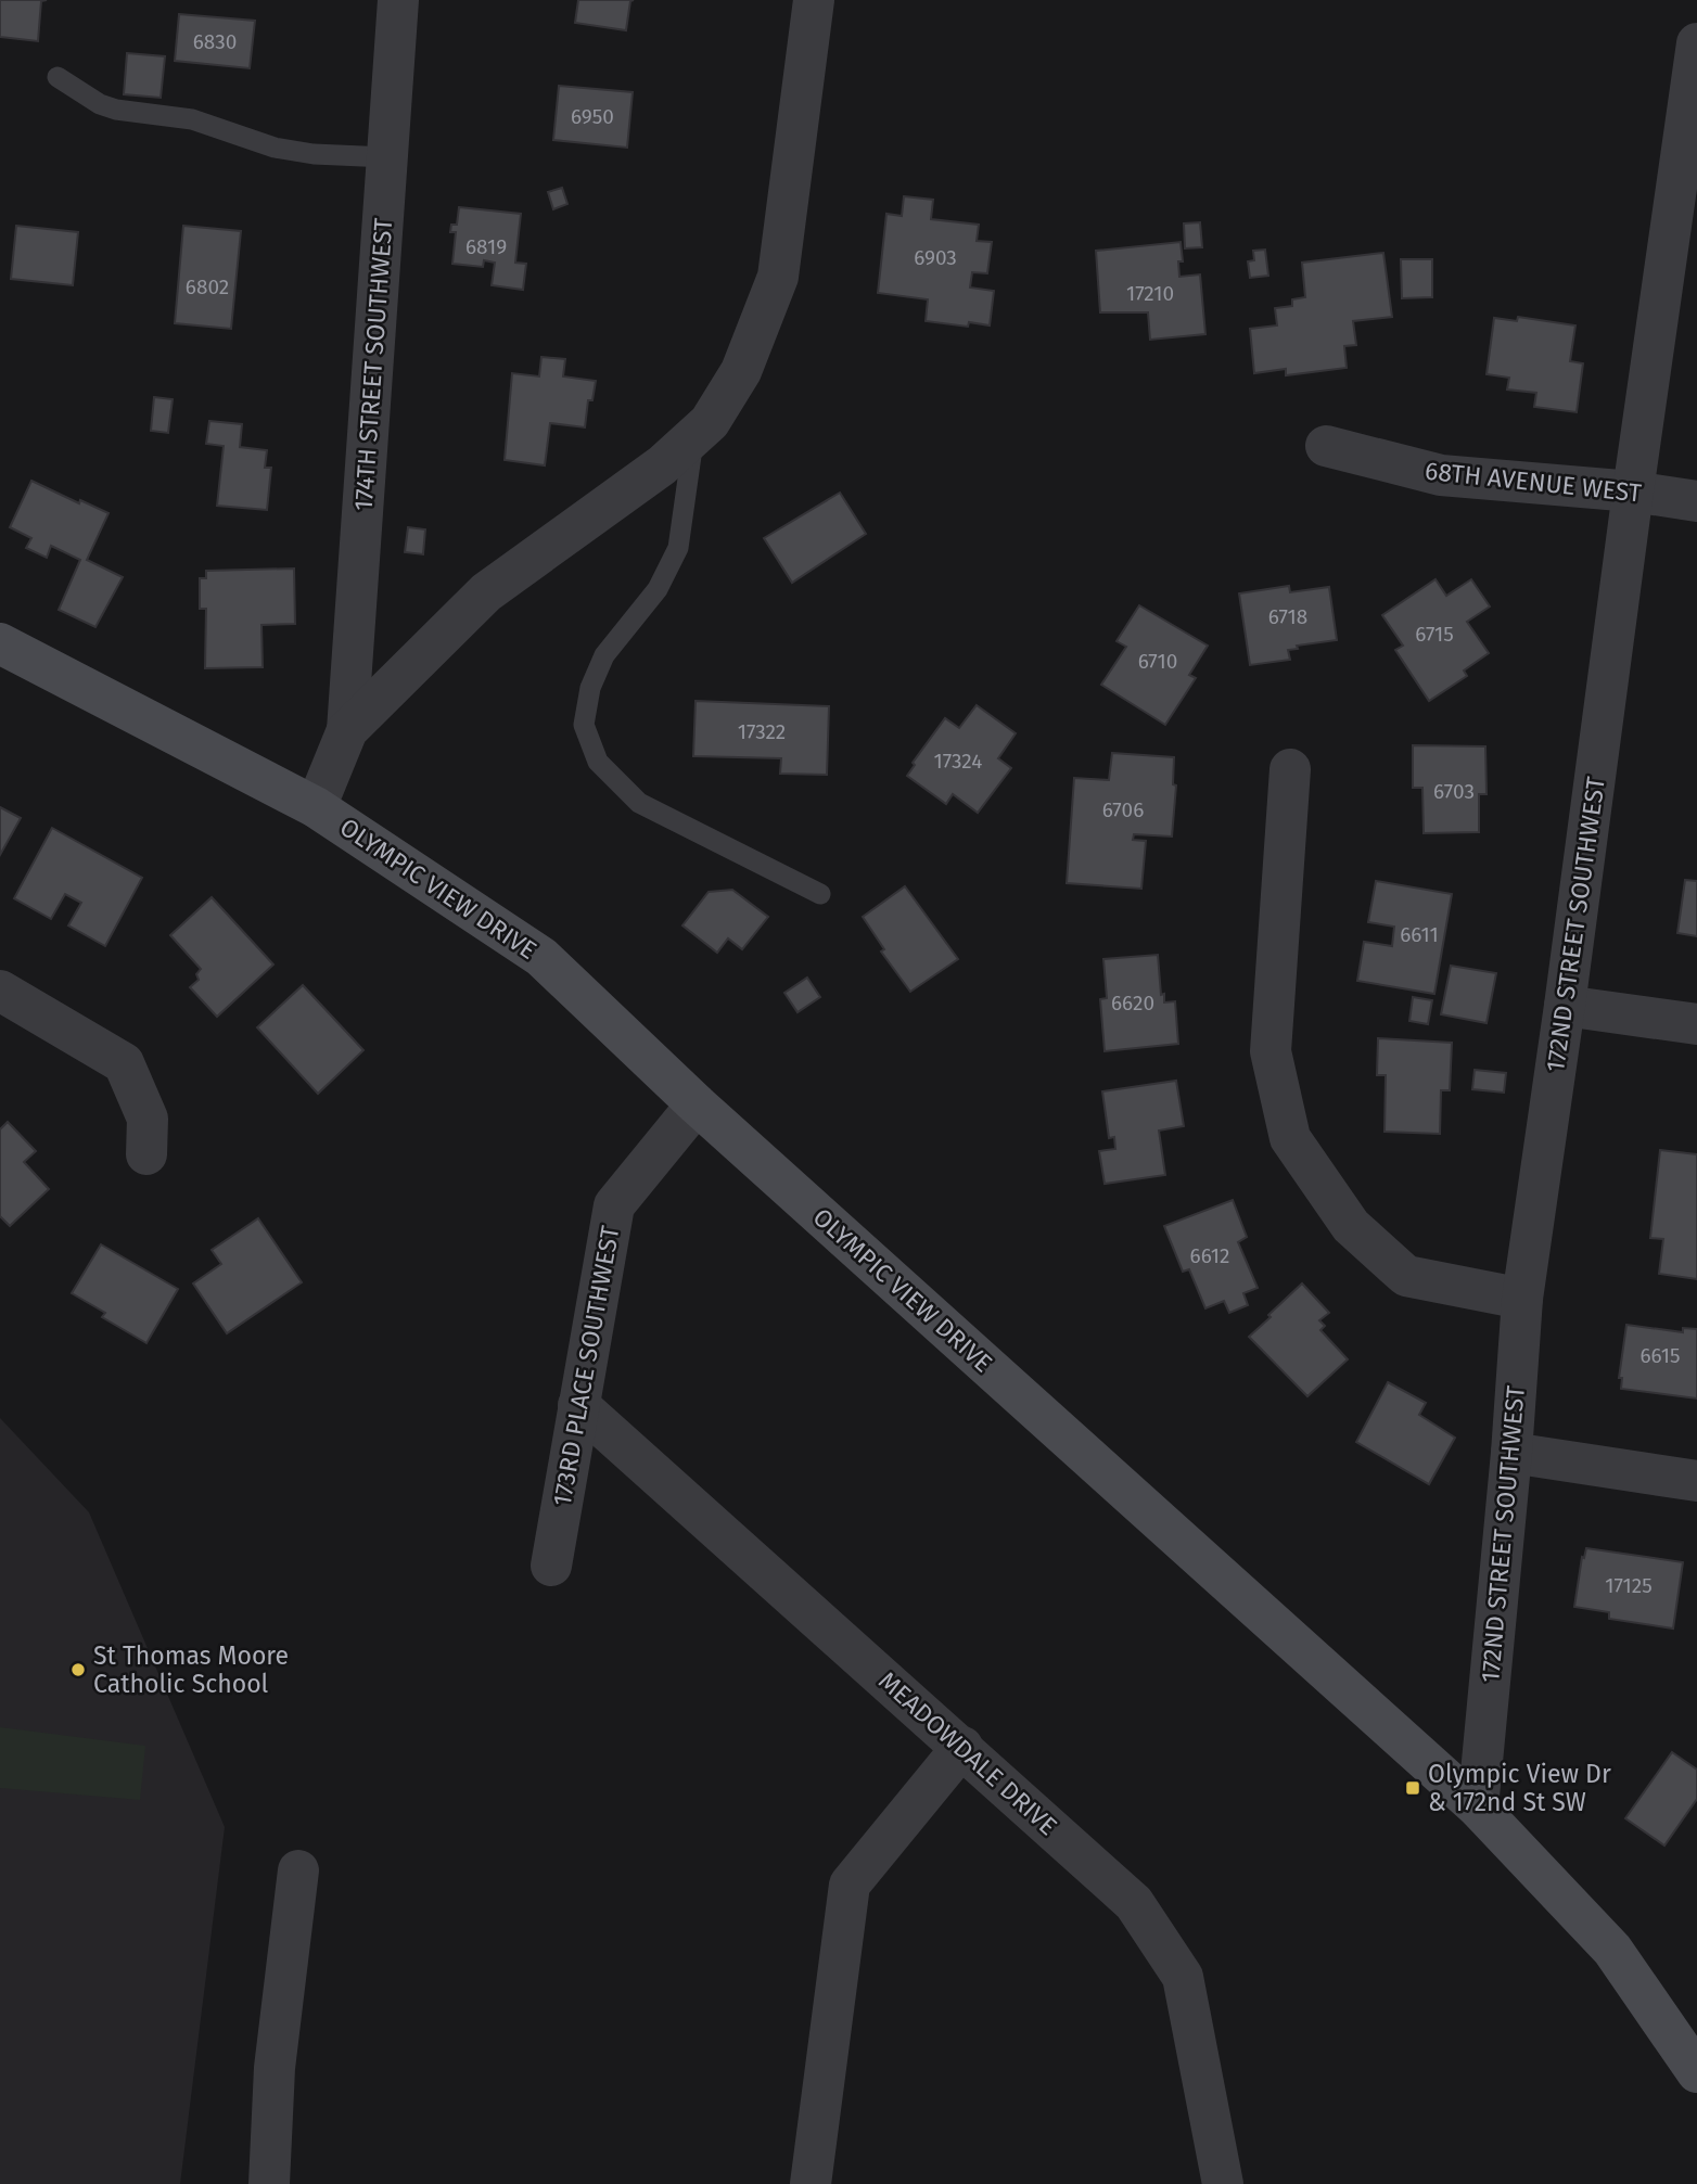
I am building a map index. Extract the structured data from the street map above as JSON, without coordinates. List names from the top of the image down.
{
  "streets": {
    "main road": ["OLYMPIC VIEW DRIVE"],
    "street": [
      "174TH STREET SOUTHWEST",
      "68TH AVENUE WEST",
      "172ND STREET SOUTHWEST",
      "173RD PLACE SOUTHWEST",
      "MEADOWDALE DRIVE"
    ]
  },
  "crossings": [
    ["68TH AVENUE WEST", "172ND STREET SOUTHWEST"],
    ["OLYMPIC VIEW DRIVE", "172ND STREET SOUTHWEST"],
    ["OLYMPIC VIEW DRIVE", "173RD PLACE SOUTHWEST"],
    ["173RD PLACE SOUTHWEST", "MEADOWDALE DRIVE"]
  ],
  "places": {
    "other": ["St Thomas Moore Catholic School"],
    "transit": ["Olympic View Dr & 172nd St SW"]
  },
  "house_numbers": [
    "6830",
    "6950",
    "6819",
    "6903",
    "6802",
    "17210",
    "6718",
    "6715",
    "6710",
    "17322",
    "17324",
    "6703",
    "6706",
    "6611",
    "6620",
    "6612",
    "6615",
    "17125"
  ]
}
